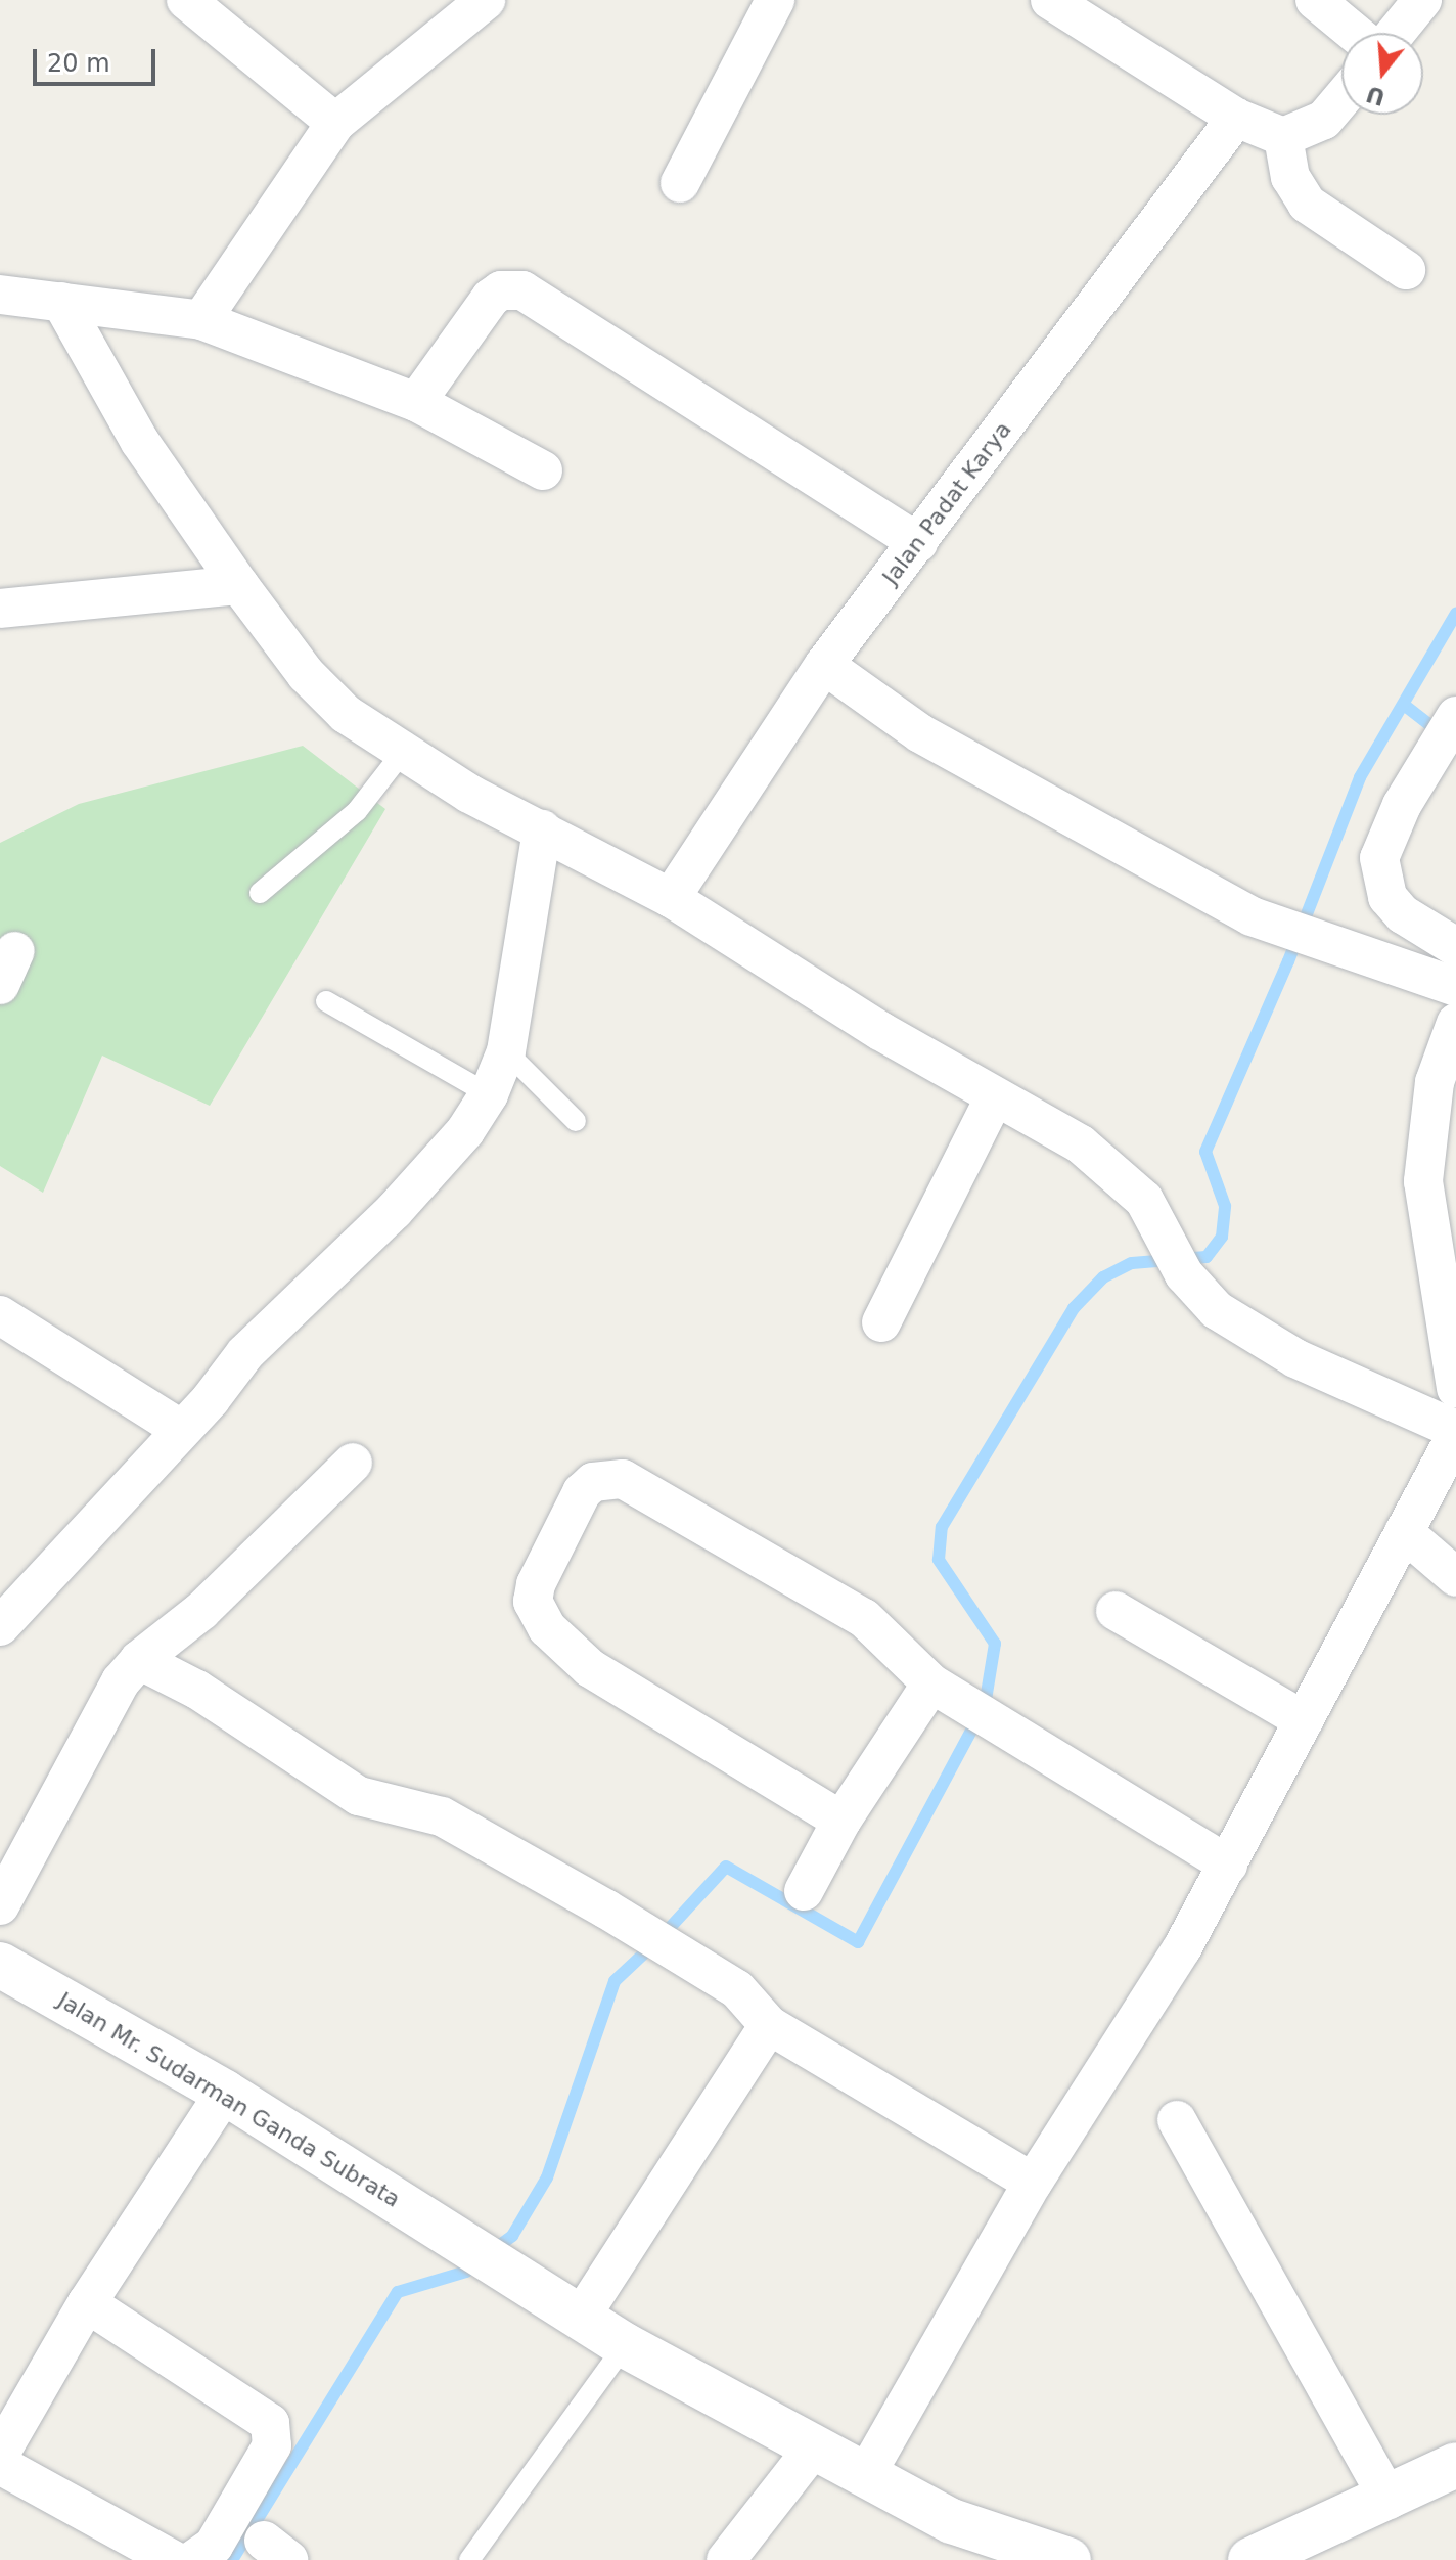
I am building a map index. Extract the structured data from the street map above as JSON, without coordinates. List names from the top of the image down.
{
  "streets": {
    "street": ["Jalan Padat Karya", "Jalan Mr. Sudarman Ganda Subrata"]
  },
  "scale_bar": "20 m",
  "north": "bottom"
}
